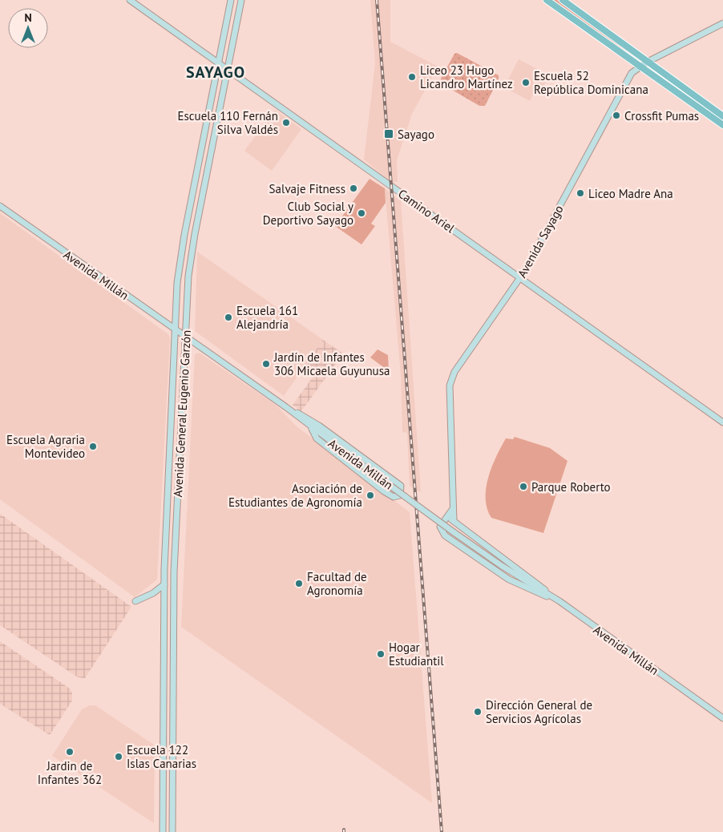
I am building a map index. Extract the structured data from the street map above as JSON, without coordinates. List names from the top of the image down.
{
  "streets": {
    "main road": [
      "Camino Ariel",
      "Avenida Sayago",
      "Avenida Millán",
      "Avenida General Eugenio Garzón"
    ]
  },
  "crossings": [
    ["Camino Ariel", "Avenida Sayago"],
    ["Camino Ariel", "Avenida General Eugenio Garzón"],
    ["Avenida Millán", "Avenida General Eugenio Garzón"]
  ],
  "districts": ["SAYAGO"],
  "places": {
    "other": [
      "Liceo 23 Hugo Licandro Martínez",
      "Escuela 52 República Dominicana",
      "Crossfit Pumas",
      "Escuela 110 Fernán Silva Valdés",
      "Salvaje Fitness",
      "Liceo Madre Ana",
      "Club Social y Deportivo Sayago",
      "Escuela 161 Alejandría",
      "Jardín de Infantes 306 Micaela Guyunusa",
      "Escuela Agraria Montevideo",
      "Parque Roberto",
      "Asociación de Estudiantes de Agronomía",
      "Facultad de Agronomía",
      "Hogar Estudiantil",
      "Dirección General de Servicios Agrícolas",
      "Jardin de Infantes 362",
      "Escuela 122 Islas Canarias"
    ],
    "transit": ["Sayago"]
  },
  "north": "top"
}
